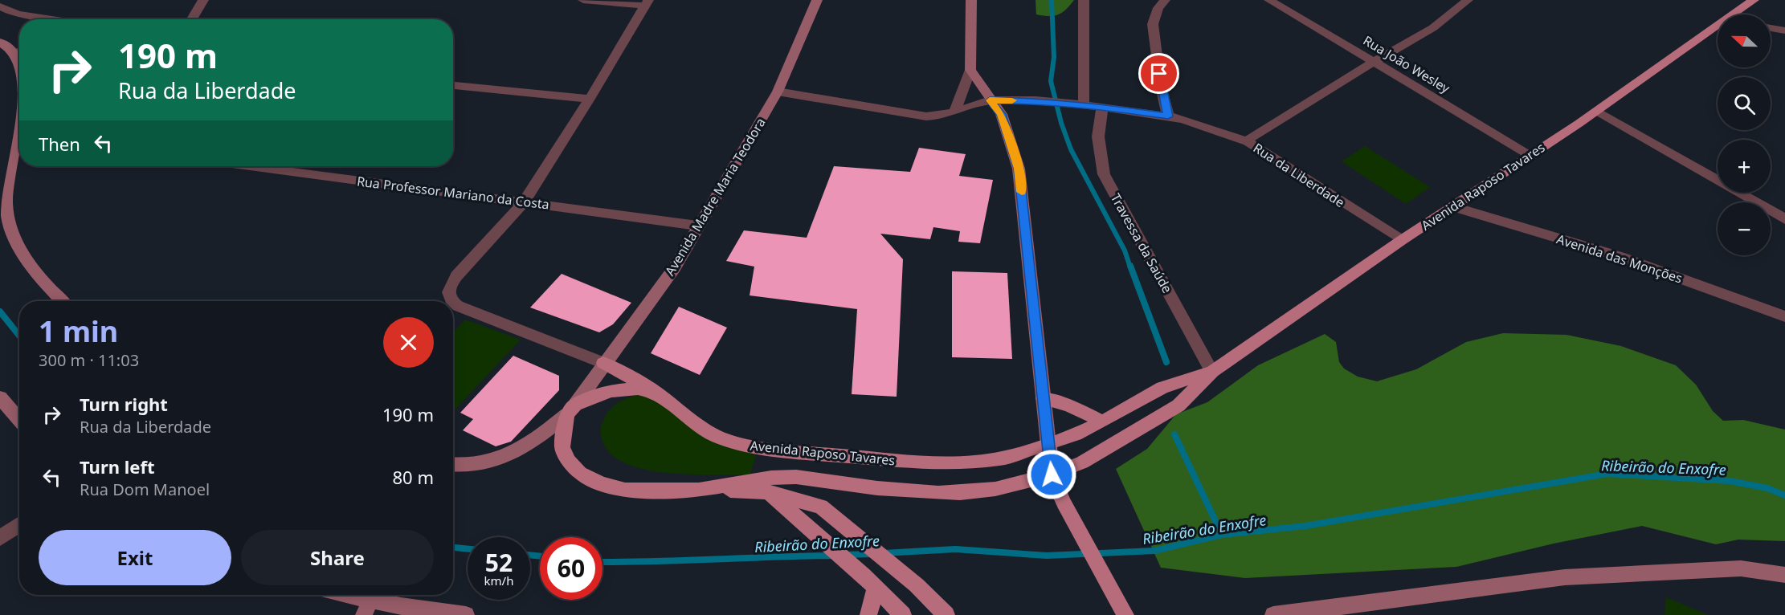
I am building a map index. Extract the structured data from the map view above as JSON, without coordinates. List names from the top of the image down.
{
  "streets": {
    "main road": ["Avenida Raposo Tavares"],
    "street": [
      "Rua João Wesley",
      "Rua da Liberdade",
      "Rua Professor Mariano da Costa",
      "Avenida Madre Maria Teodora",
      "Travessa da Saúde",
      "Avenida das Monções"
    ]
  },
  "crossings": [
    ["Rua João Wesley", "Avenida Raposo Tavares"],
    ["Rua da Liberdade", "Avenida Raposo Tavares"],
    ["Rua da Liberdade", "Avenida Madre Maria Teodora"],
    ["Rua da Liberdade", "Travessa da Saúde"],
    ["Avenida Raposo Tavares", "Avenida Madre Maria Teodora"],
    ["Avenida Raposo Tavares", "Travessa da Saúde"],
    ["Avenida Raposo Tavares", "Avenida das Monções"],
    ["Rua Professor Mariano da Costa", "Avenida Madre Maria Teodora"]
  ],
  "water": ["Ribeirão do Enxofre"],
  "north": "left",
  "page": {
    "map_buttons": ["+", "−"],
    "turn": ["190 m", "Rua da Liberdade"],
    "then": "Then",
    "heading": ["1 min", "300 m · 11:03"],
    "list": [
      {
        "name": "Turn right",
        "note": "Rua da Liberdade",
        "value": "190 m"
      },
      {
        "name": "Turn left",
        "note": "Rua Dom Manoel",
        "value": "80 m"
      }
    ],
    "buttons": ["Exit", "Share"],
    "speed": "52 km/h",
    "limit": "60"
  }
}
